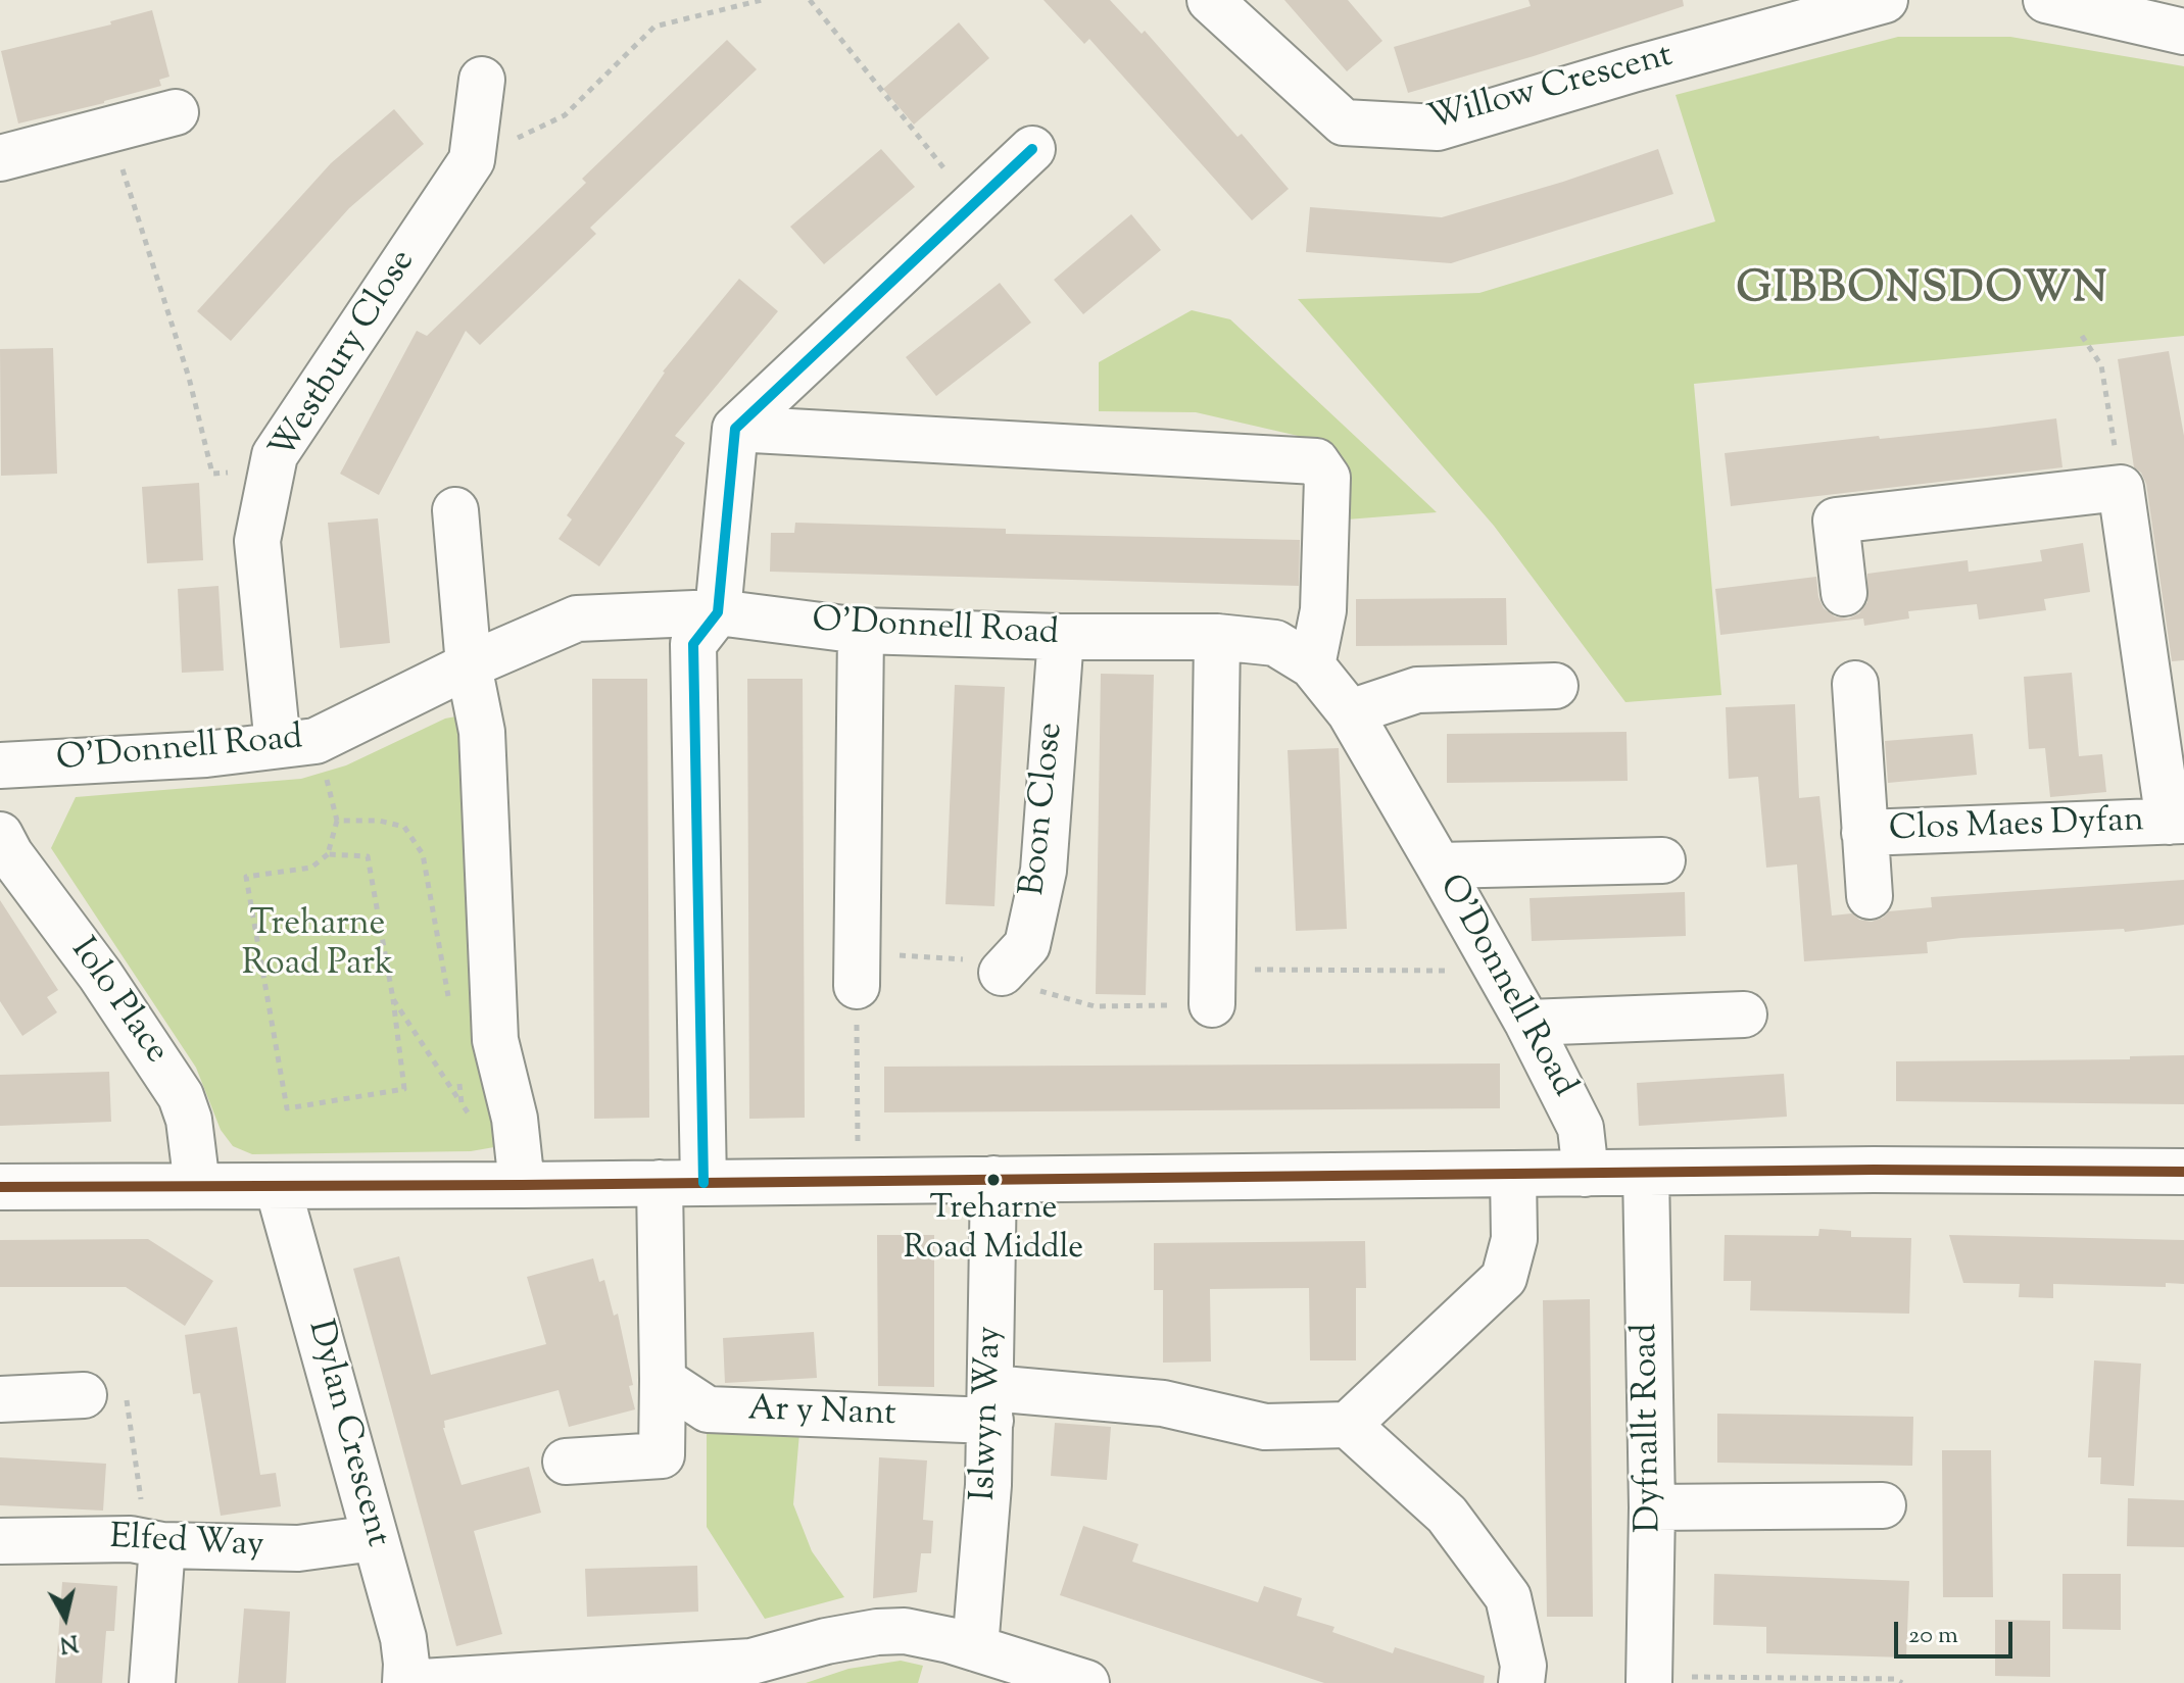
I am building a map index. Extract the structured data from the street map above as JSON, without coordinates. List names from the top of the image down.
{
  "streets": {
    "street": [
      "Willow Crescent",
      "Westbury Close",
      "O'Donnell Road",
      "Boon Close",
      "Clos Maes Dyfan",
      "Iolo Place",
      "Islwyn Way",
      "Ar y Nant",
      "Dyfnallt Road",
      "Dylan Crescent",
      "Elfed Way"
    ]
  },
  "crossings": [
    ["Westbury Close", "O'Donnell Road"],
    ["O'Donnell Road", "Boon Close"],
    ["Islwyn Way", "Ar y Nant"],
    ["Dylan Crescent", "Elfed Way"]
  ],
  "districts": ["GIBBONSDOWN"],
  "parks": ["Treharne Road Park"],
  "places": ["Treharne Road Middle"],
  "scale_bar": "20 m",
  "north": "bottom"
}
